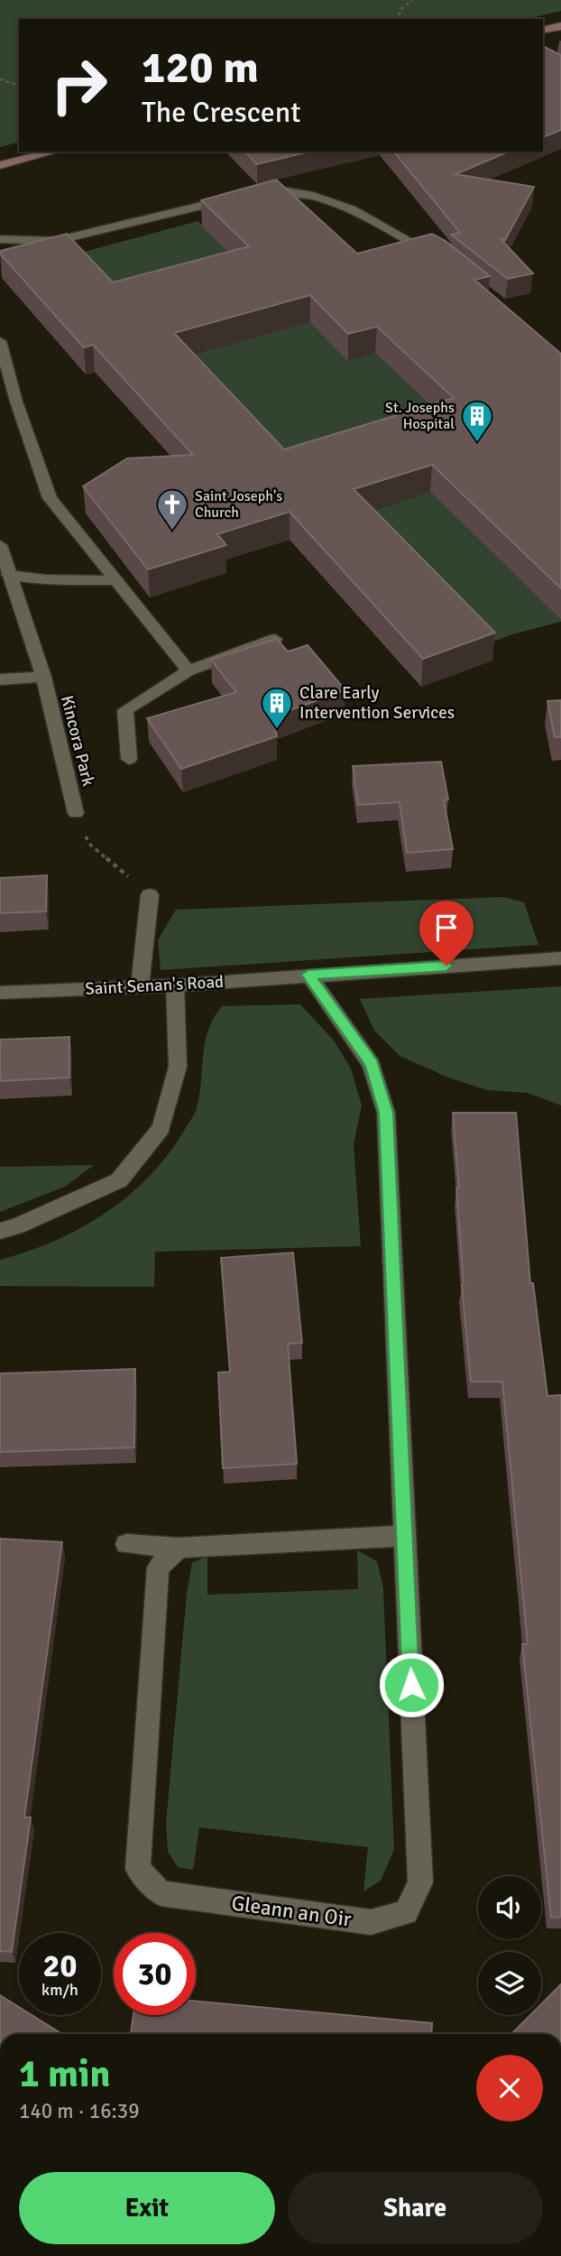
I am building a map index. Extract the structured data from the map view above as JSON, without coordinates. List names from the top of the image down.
{
  "streets": {
    "street": ["Kincora Park", "Saint Senan's Road", "Gleann an Oir"]
  },
  "crossings": [
    ["Saint Senan's Road", "Gleann an Oir"]
  ],
  "places": {
    "building": ["St. Josephs Hospital", "Clare Early Intervention Services"],
    "church": ["Saint Joseph's Church"]
  },
  "page": {
    "turn": ["120 m", "The Crescent"],
    "speed": "20 km/h",
    "limit": "30",
    "heading": ["1 min", "140 m · 16:39"],
    "buttons": ["Exit", "Share"]
  }
}
